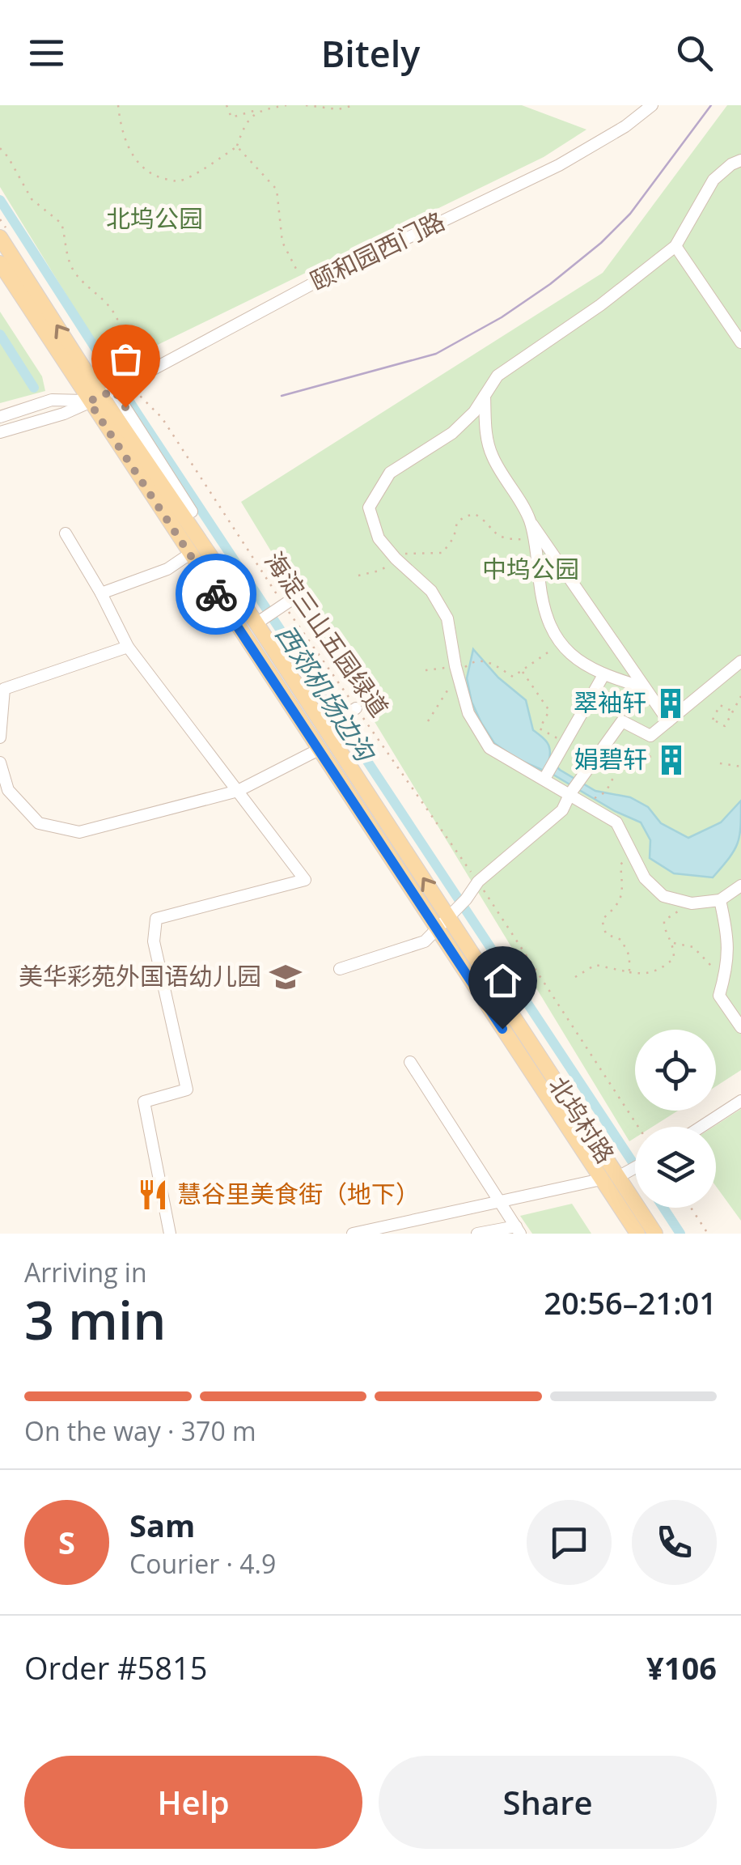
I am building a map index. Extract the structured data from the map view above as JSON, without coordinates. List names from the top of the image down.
{
  "streets": {
    "main road": ["北坞村路"],
    "street": ["颐和园西门路"],
    "path": ["海淀三山五园绿道"]
  },
  "crossings": [
    ["颐和园西门路", "海淀三山五园绿道"],
    ["颐和园西门路", "北坞村路"]
  ],
  "water": ["西郊机场边沟"],
  "parks": ["北坞公园", "中坞公园"],
  "places": {
    "building": ["翠袖轩", "娟碧轩"],
    "school or university": ["美华彩苑外国语幼儿园"],
    "restaurant": ["慧谷里美食街（地下）"]
  },
  "page": {
    "header": "Bitely",
    "heading": ["3 min", "Arriving in", "20:56–21:01"],
    "panel": [
      "Sam",
      "Courier · 4.9",
      "Order #5815",
      "¥106"
    ],
    "bar": "On the way · 370 m",
    "round": "S",
    "buttons": ["Help", "Share"]
  }
}
